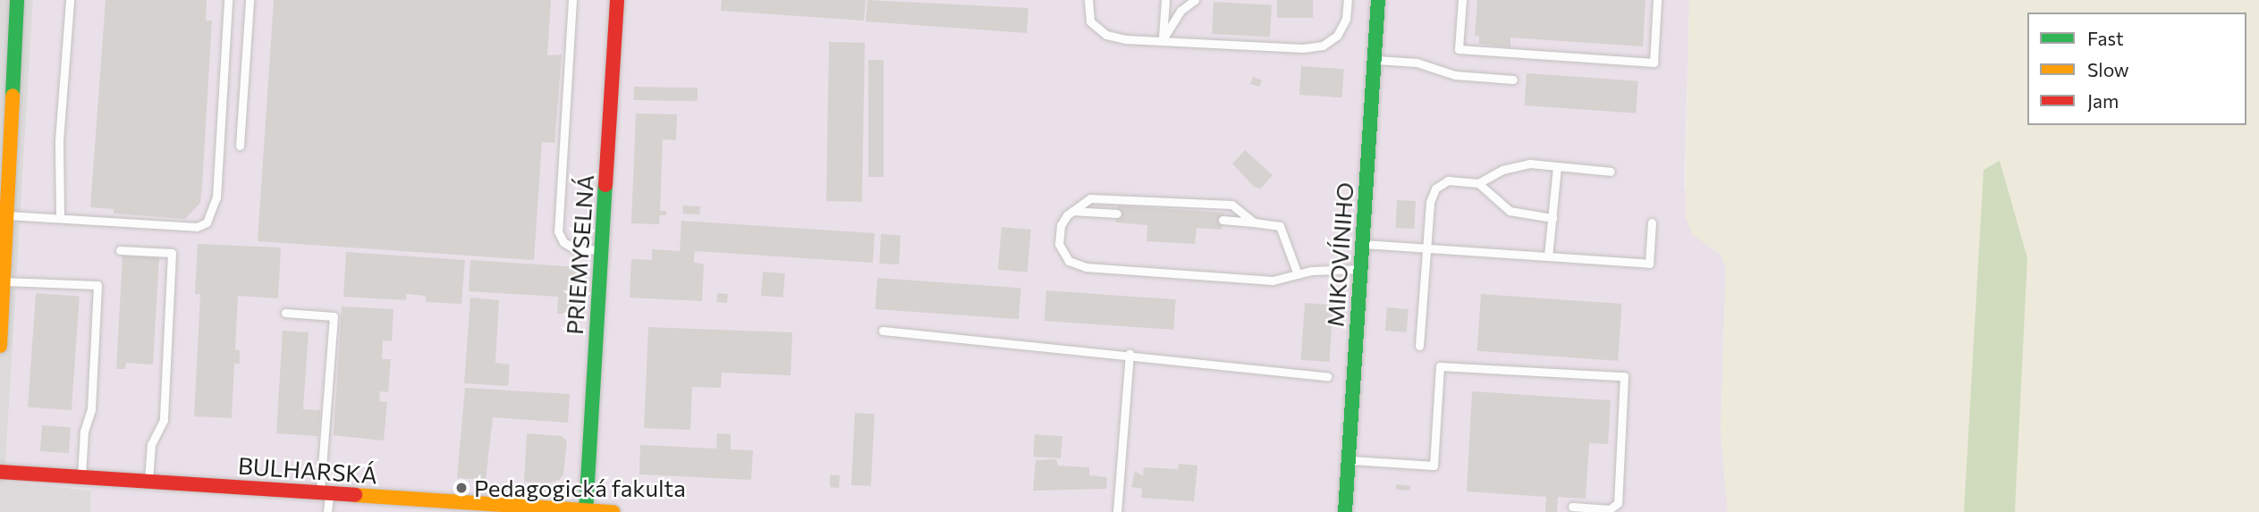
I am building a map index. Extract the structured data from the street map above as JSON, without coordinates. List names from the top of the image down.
{
  "streets": {
    "street": ["PRIEMYSELNÁ", "MIKOVÍNIHO", "BULHARSKÁ"]
  },
  "crossings": [
    ["PRIEMYSELNÁ", "BULHARSKÁ"]
  ],
  "places": ["Pedagogická fakulta"],
  "legend": ["Fast", "Slow", "Jam"]
}
